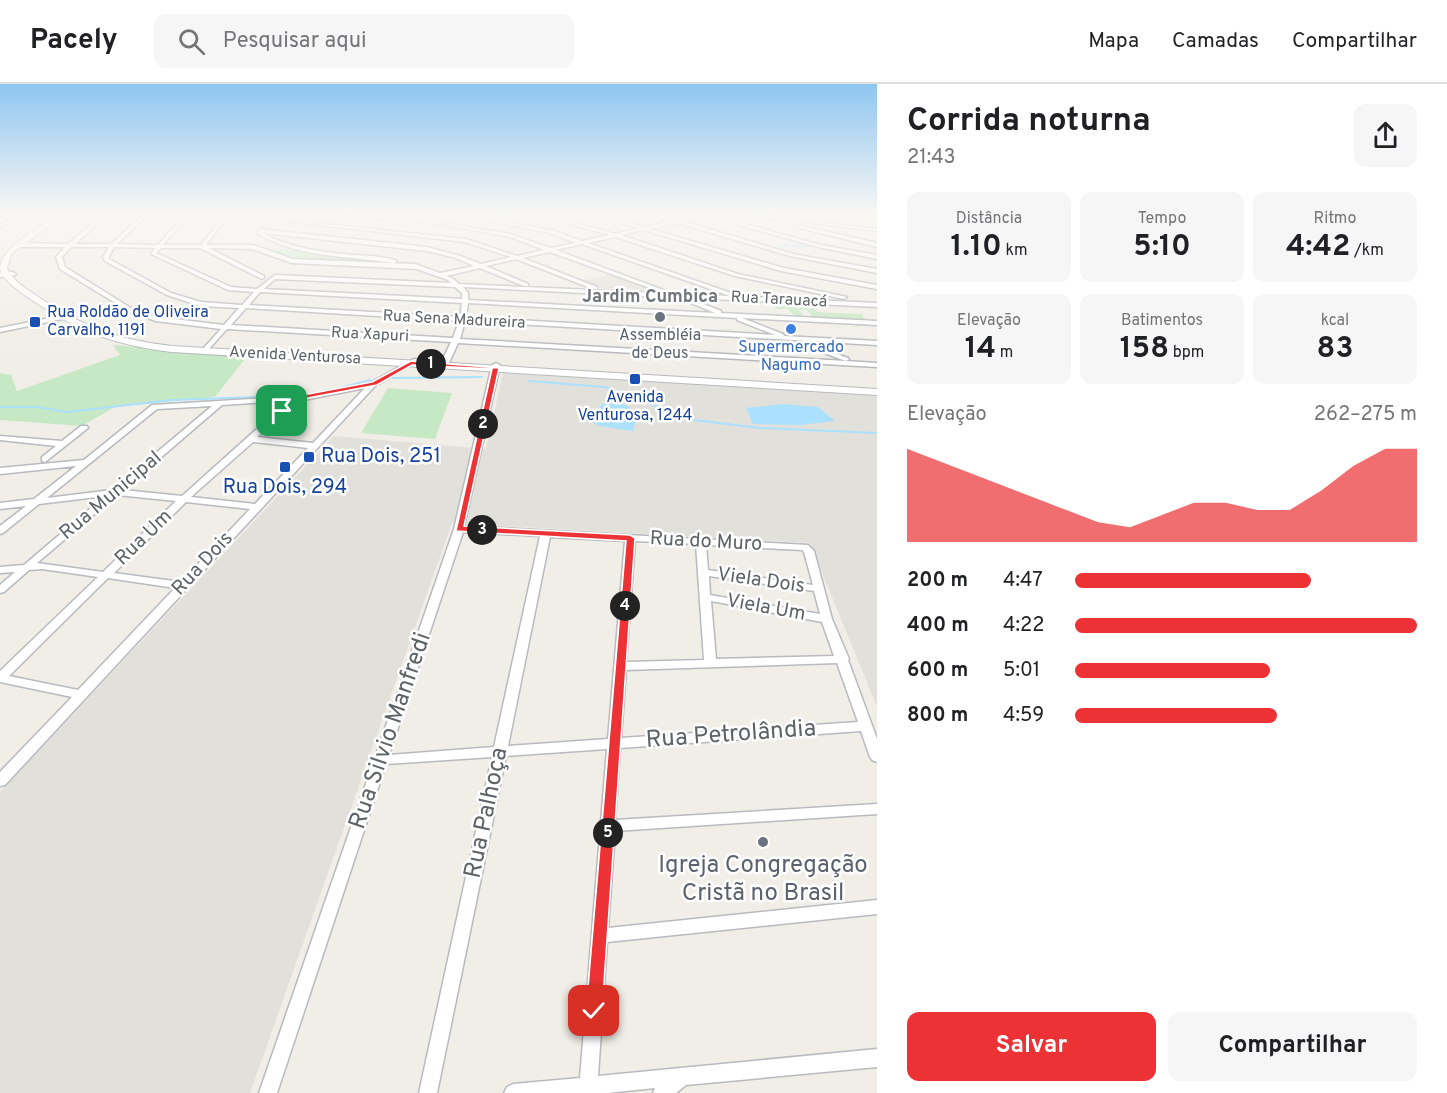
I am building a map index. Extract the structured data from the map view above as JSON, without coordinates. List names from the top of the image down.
{
  "streets": {
    "street": [
      "Rua Tarauacá",
      "Rua Sena Madureira",
      "Rua Xapuri",
      "Avenida Venturosa",
      "Rua Municipal",
      "Rua Um",
      "Rua do Muro",
      "Rua Dois",
      "Viela Dois",
      "Viela Um",
      "Rua Silvio Manfredi",
      "Rua Petrolândia",
      "Rua Palhoça"
    ]
  },
  "crossings": [
    ["Avenida Venturosa", "Rua Dois"],
    ["Avenida Venturosa", "Rua Silvio Manfredi"],
    ["Rua do Muro", "Viela Dois"],
    ["Rua do Muro", "Rua Silvio Manfredi"],
    ["Rua do Muro", "Rua Palhoça"],
    ["Rua Silvio Manfredi", "Rua Petrolândia"],
    ["Rua Petrolândia", "Rua Palhoça"]
  ],
  "districts": ["Jardim Cumbica"],
  "places": {
    "other": ["Assembléia de Deus", "Supermercado Nagumo", "Igreja Congregação Cristã no Brasil"],
    "transit": [
      "Rua Roldão de Oliveira Carvalho, 1191",
      "Avenida Venturosa, 1244",
      "Rua Dois, 251",
      "Rua Dois, 294"
    ]
  },
  "page": {
    "header": "Pacely",
    "search": "Pesquisar aqui",
    "nav": ["Mapa", "Camadas", "Compartilhar"],
    "heading": ["Corrida noturna", "21:43"],
    "stats": [
      ["Distância", "1.10 km"],
      ["Tempo", "5:10"],
      ["Ritmo", "4:42 /km"],
      ["Elevação", "14 m"],
      ["Batimentos", "158 bpm"],
      ["kcal", "83"]
    ],
    "pins": [
      "1",
      "2",
      "3",
      "4",
      "5"
    ],
    "chart": ["Elevação", "262–275 m"],
    "list": [
      {
        "name": "200 m",
        "note": "4:47"
      },
      {
        "name": "400 m",
        "note": "4:22"
      },
      {
        "name": "600 m",
        "note": "5:01"
      },
      {
        "name": "800 m",
        "note": "4:59"
      }
    ],
    "buttons": ["Salvar", "Compartilhar"]
  }
}
